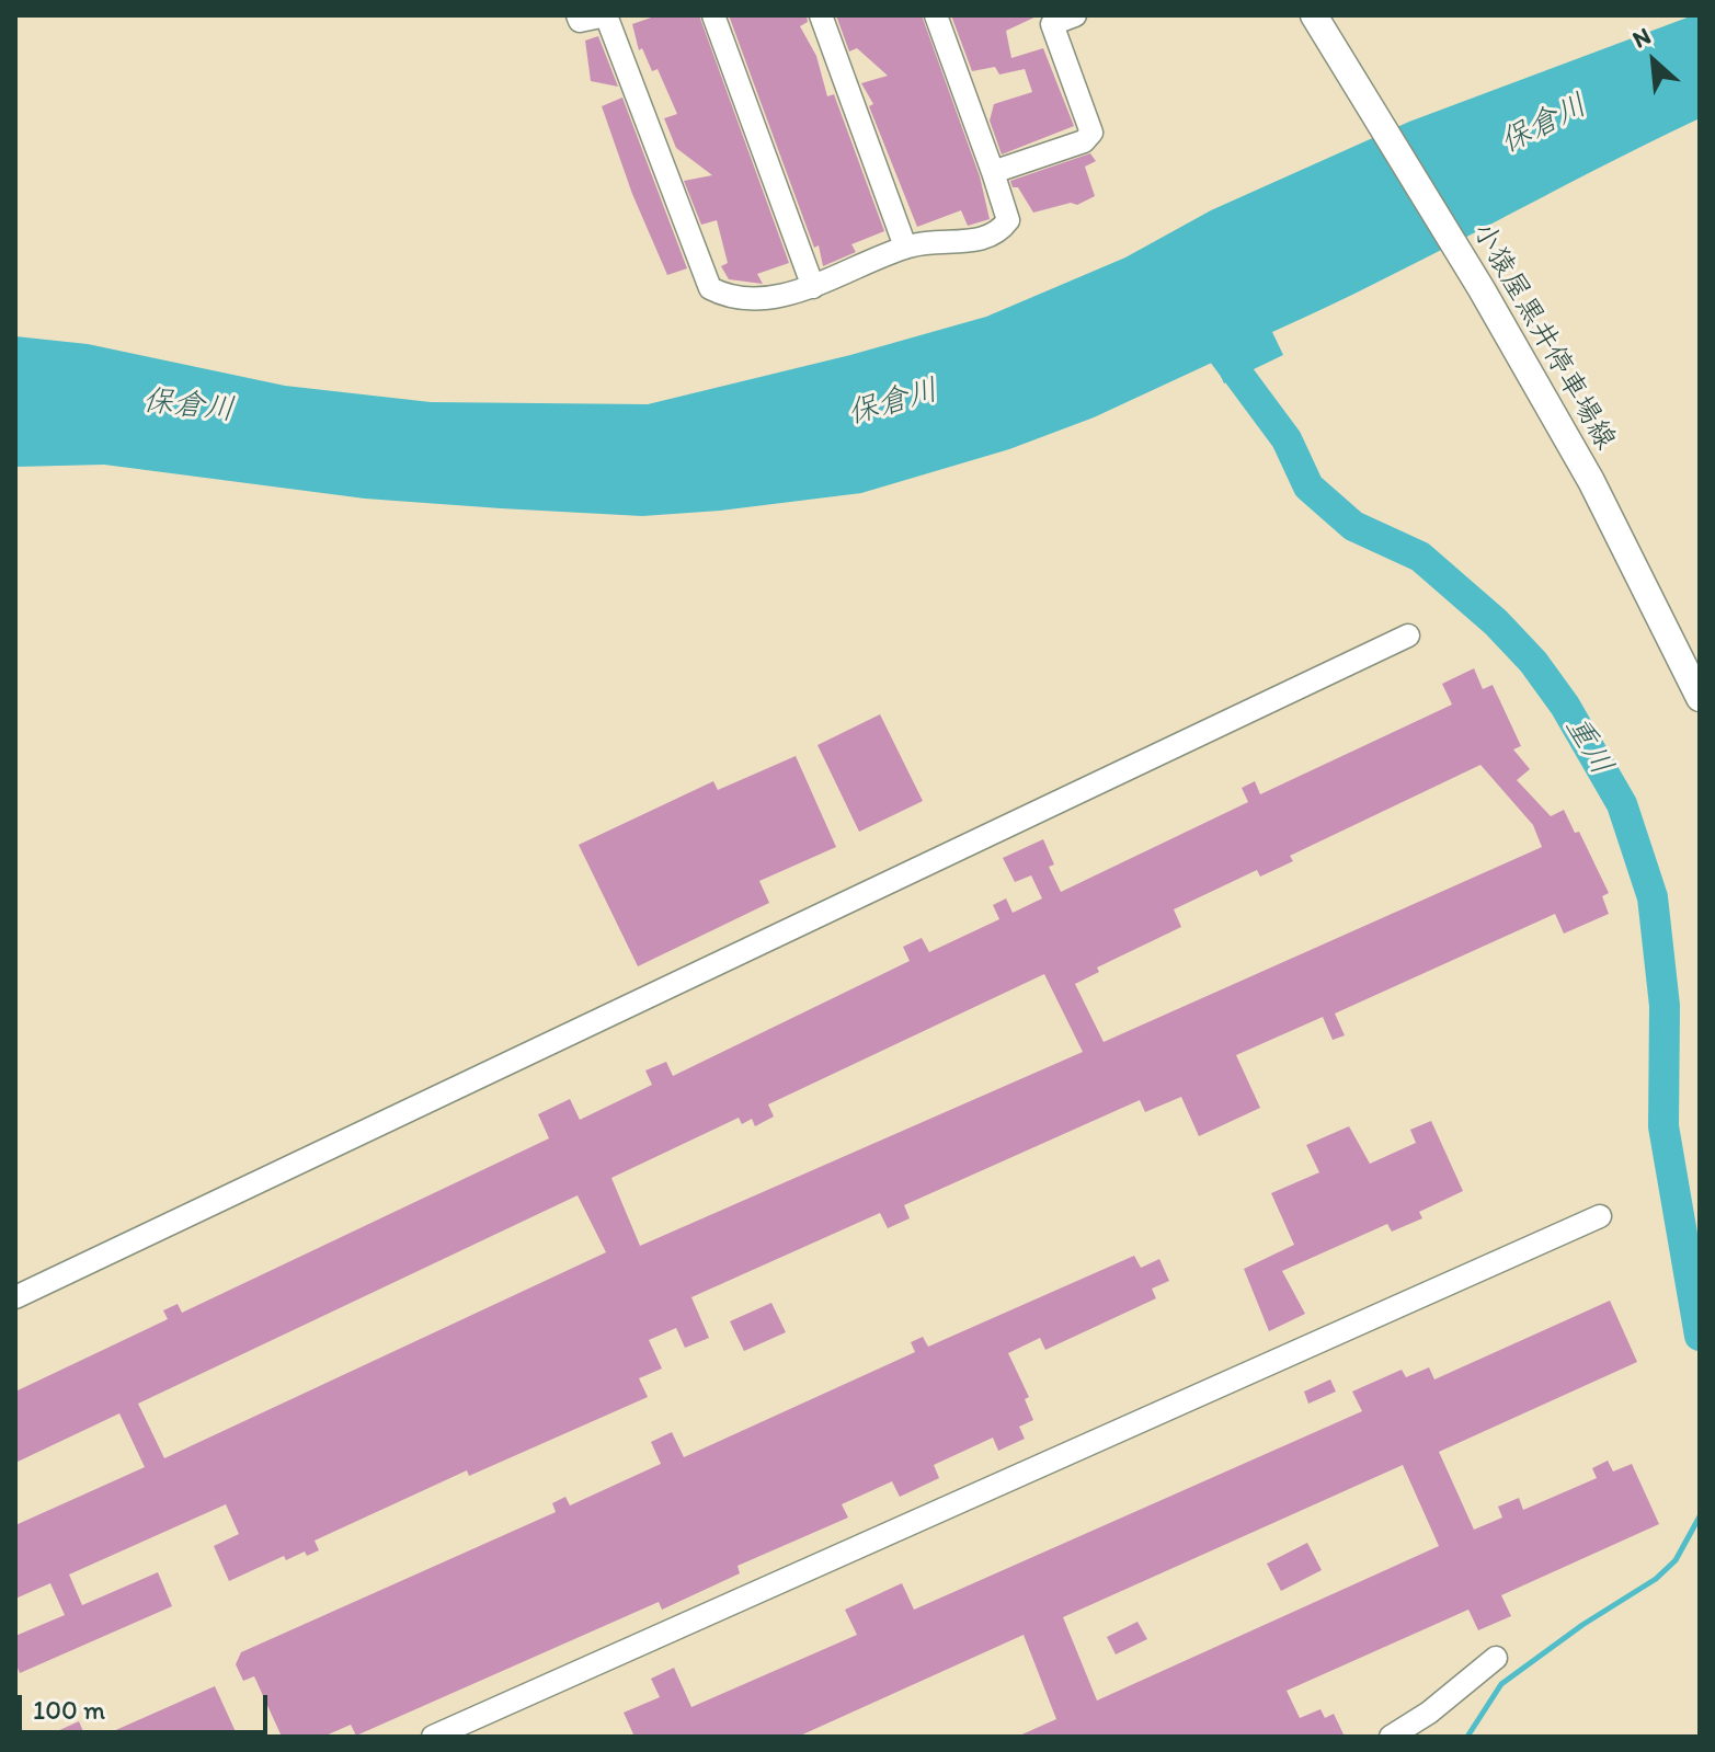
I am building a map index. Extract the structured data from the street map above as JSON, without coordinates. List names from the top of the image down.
{
  "streets": {
    "main road": ["小猿屋黒井停車場線"]
  },
  "water": ["保倉川", "重川"],
  "scale_bar": "100 m",
  "north": "top left"
}
